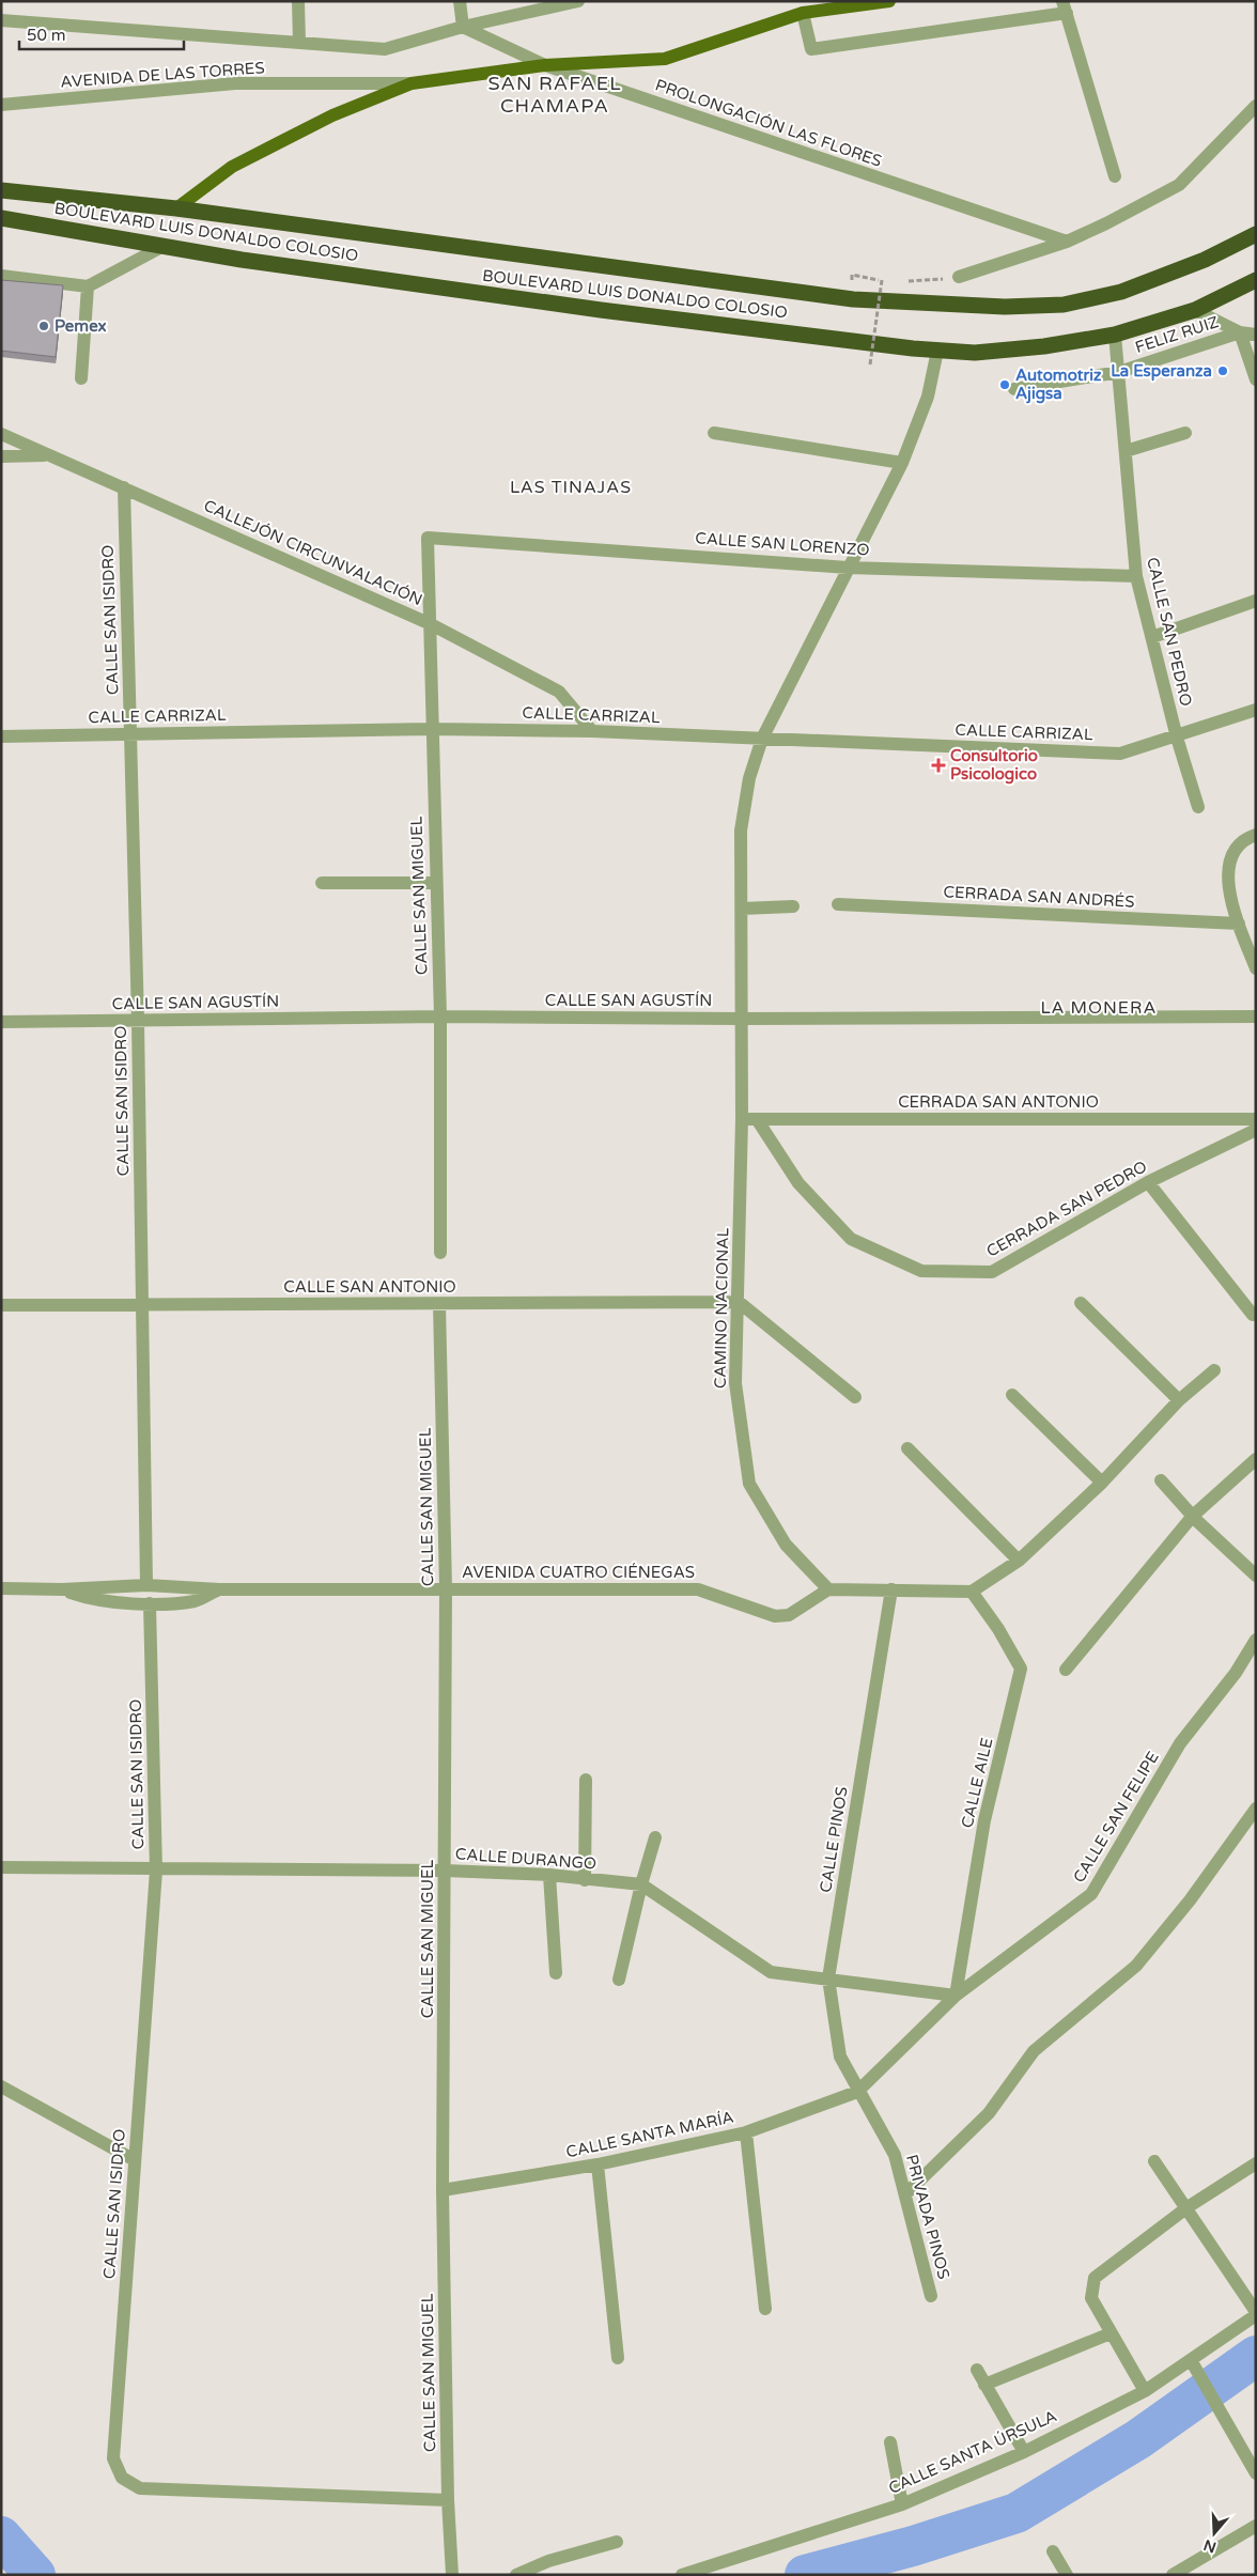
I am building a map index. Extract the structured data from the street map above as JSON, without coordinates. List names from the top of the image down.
{
  "streets": {
    "highway": ["BOULEVARD LUIS DONALDO COLOSIO"],
    "street": [
      "AVENIDA DE LAS TORRES",
      "PROLONGACIÓN LAS FLORES",
      "FELIZ RUIZ",
      "CALLE SAN LORENZO",
      "CALLEJÓN CIRCUNVALACIÓN",
      "CALLE SAN ISIDRO",
      "CALLE SAN PEDRO",
      "CALLE CARRIZAL",
      "CALLE SAN MIGUEL",
      "CERRADA SAN ANDRÉS",
      "CALLE SAN AGUSTÍN",
      "CERRADA SAN ANTONIO",
      "CERRADA SAN PEDRO",
      "CALLE SAN ANTONIO",
      "CAMINO NACIONAL",
      "AVENIDA CUATRO CIÉNEGAS",
      "CALLE AILE",
      "CALLE SAN FELIPE",
      "CALLE PINOS",
      "CALLE DURANGO",
      "CALLE SANTA MARÍA",
      "PRIVADA PINOS",
      "CALLE SANTA ÚRSULA"
    ]
  },
  "crossings": [
    ["BOULEVARD LUIS DONALDO COLOSIO", "CALLE SAN PEDRO"],
    ["BOULEVARD LUIS DONALDO COLOSIO", "CAMINO NACIONAL"],
    ["FELIZ RUIZ", "CALLE SAN PEDRO"],
    ["CALLE SAN LORENZO", "CALLE SAN PEDRO"],
    ["CALLE SAN LORENZO", "CALLE SAN MIGUEL"],
    ["CALLE SAN LORENZO", "CAMINO NACIONAL"],
    ["CALLEJÓN CIRCUNVALACIÓN", "CALLE SAN ISIDRO"],
    ["CALLEJÓN CIRCUNVALACIÓN", "CALLE CARRIZAL"],
    ["CALLEJÓN CIRCUNVALACIÓN", "CALLE SAN MIGUEL"],
    ["CALLE SAN ISIDRO", "CALLE CARRIZAL"],
    ["CALLE SAN ISIDRO", "CALLE SAN MIGUEL"],
    ["CALLE SAN ISIDRO", "CALLE SAN AGUSTÍN"],
    ["CALLE SAN ISIDRO", "CALLE SAN ANTONIO"],
    ["CALLE SAN ISIDRO", "AVENIDA CUATRO CIÉNEGAS"],
    ["CALLE SAN ISIDRO", "CALLE DURANGO"],
    ["CALLE SAN PEDRO", "CALLE CARRIZAL"],
    ["CALLE CARRIZAL", "CALLE SAN MIGUEL"],
    ["CALLE CARRIZAL", "CAMINO NACIONAL"],
    ["CALLE SAN MIGUEL", "CALLE SAN AGUSTÍN"],
    ["CALLE SAN MIGUEL", "CALLE SAN ANTONIO"],
    ["CALLE SAN MIGUEL", "AVENIDA CUATRO CIÉNEGAS"],
    ["CALLE SAN MIGUEL", "CALLE DURANGO"],
    ["CALLE SAN MIGUEL", "CALLE SANTA MARÍA"],
    ["CALLE SAN AGUSTÍN", "CAMINO NACIONAL"],
    ["CERRADA SAN ANTONIO", "CERRADA SAN PEDRO"],
    ["CERRADA SAN ANTONIO", "CAMINO NACIONAL"],
    ["CALLE SAN ANTONIO", "CAMINO NACIONAL"],
    ["CAMINO NACIONAL", "AVENIDA CUATRO CIÉNEGAS"],
    ["CALLE AILE", "CALLE SAN FELIPE"],
    ["CALLE AILE", "CALLE DURANGO"],
    ["CALLE SAN FELIPE", "CALLE PINOS"],
    ["CALLE SAN FELIPE", "CALLE DURANGO"],
    ["CALLE SAN FELIPE", "CALLE SANTA MARÍA"],
    ["CALLE SAN FELIPE", "PRIVADA PINOS"],
    ["CALLE PINOS", "CALLE DURANGO"],
    ["CALLE PINOS", "CALLE SANTA MARÍA"],
    ["CALLE PINOS", "PRIVADA PINOS"],
    ["CALLE SANTA MARÍA", "PRIVADA PINOS"]
  ],
  "districts": ["SAN RAFAEL CHAMAPA", "LAS TINAJAS", "LA MONERA"],
  "places": {
    "other": ["Pemex", "La Esperanza", "Automotriz Ajigsa"],
    "health": ["Consultorio Psicologico"]
  },
  "scale_bar": "50 m",
  "north": "bottom"
}
